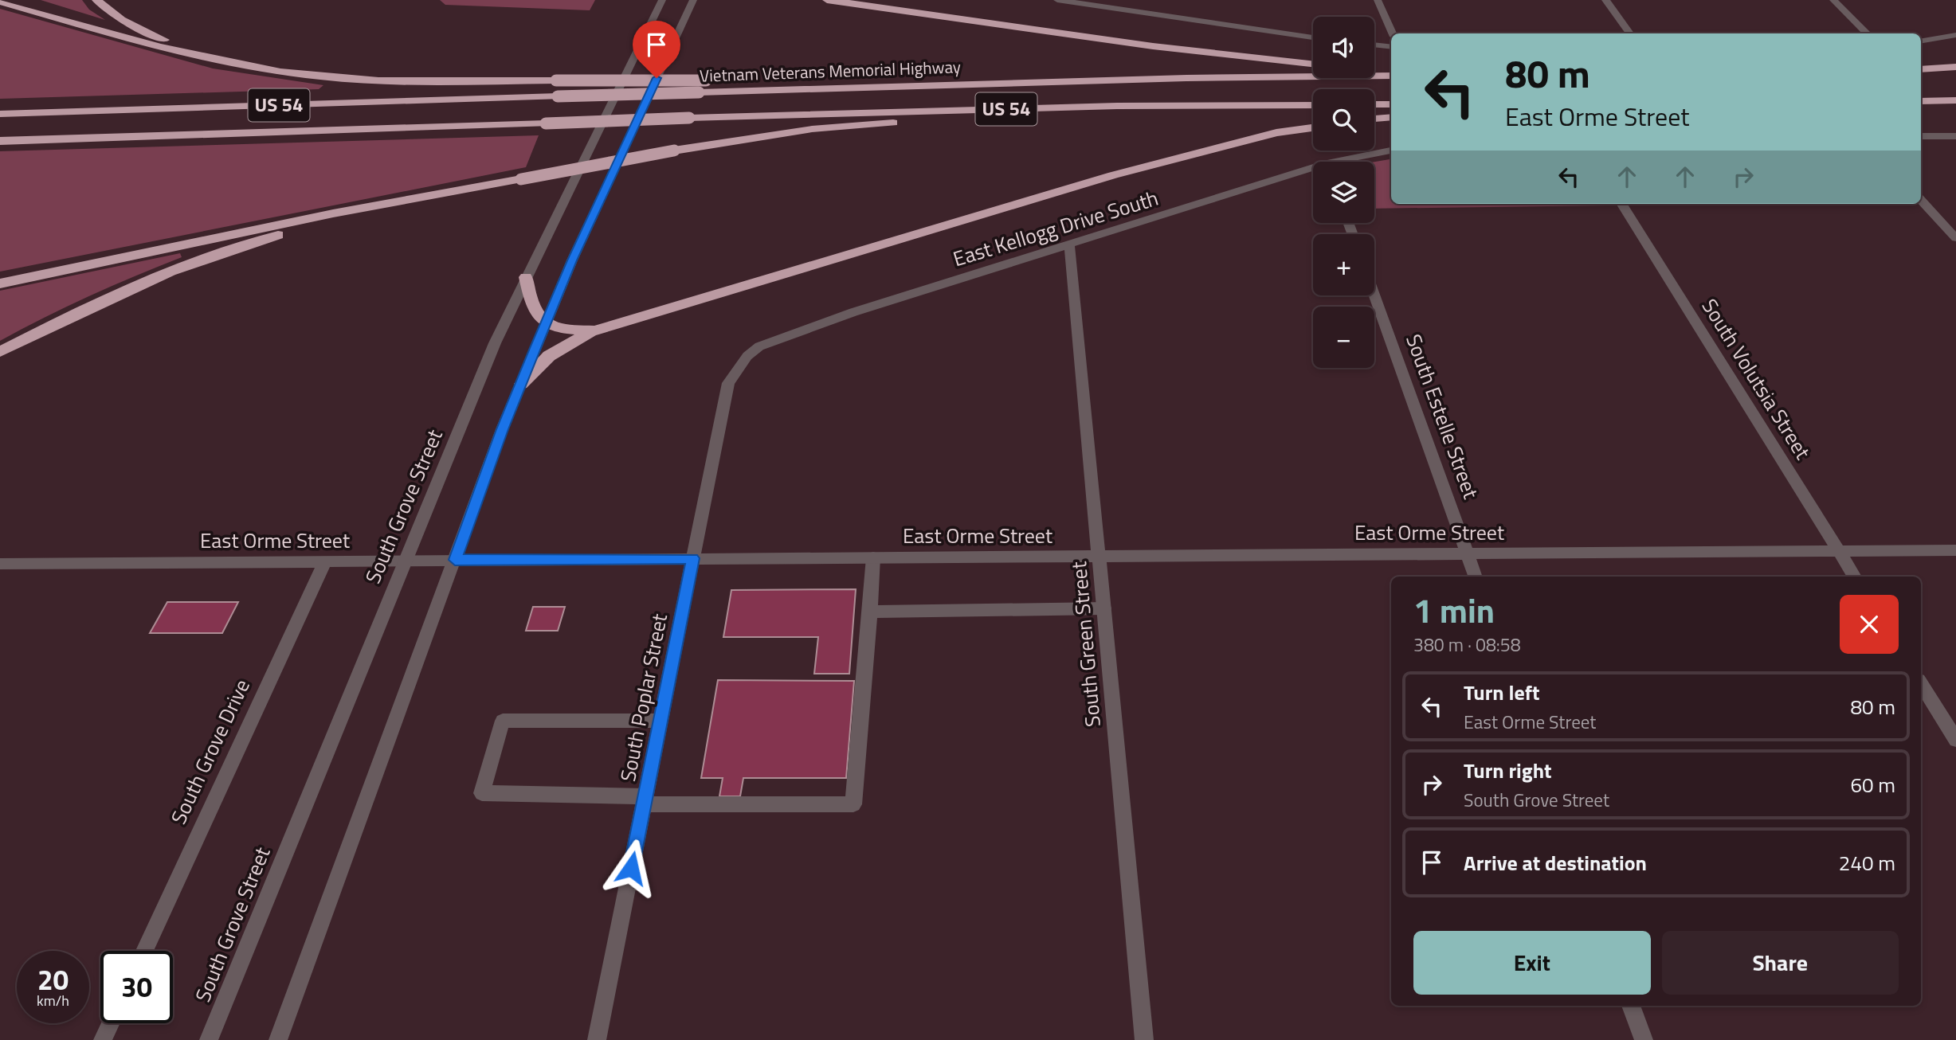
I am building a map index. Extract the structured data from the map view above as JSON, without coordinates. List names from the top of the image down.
{
  "streets": {
    "highway": ["Vietnam Veterans Memorial Highway", "US 54"],
    "street": [
      "East Kellogg Drive South",
      "South Volutsia Street",
      "South Estelle Street",
      "South Grove Street",
      "East Orme Street",
      "South Green Street",
      "South Poplar Street",
      "South Grove Drive"
    ]
  },
  "crossings": [
    ["East Kellogg Drive South", "South Green Street"],
    ["East Kellogg Drive South", "South Poplar Street"],
    ["South Volutsia Street", "East Orme Street"],
    ["South Estelle Street", "East Orme Street"],
    ["South Grove Street", "East Orme Street"],
    ["East Orme Street", "South Green Street"],
    ["East Orme Street", "South Poplar Street"],
    ["East Orme Street", "South Grove Drive"]
  ],
  "page": {
    "map_buttons": ["+", "−"],
    "turn": ["80 m", "East Orme Street"],
    "heading": ["1 min", "380 m · 08:58"],
    "list": [
      {
        "name": "Turn left",
        "note": "East Orme Street",
        "value": "80 m"
      },
      {
        "name": "Turn right",
        "note": "South Grove Street",
        "value": "60 m"
      },
      {
        "name": "Arrive at destination",
        "value": "240 m"
      }
    ],
    "buttons": ["Exit", "Share"],
    "speed": "20 km/h",
    "limit": "30"
  }
}
